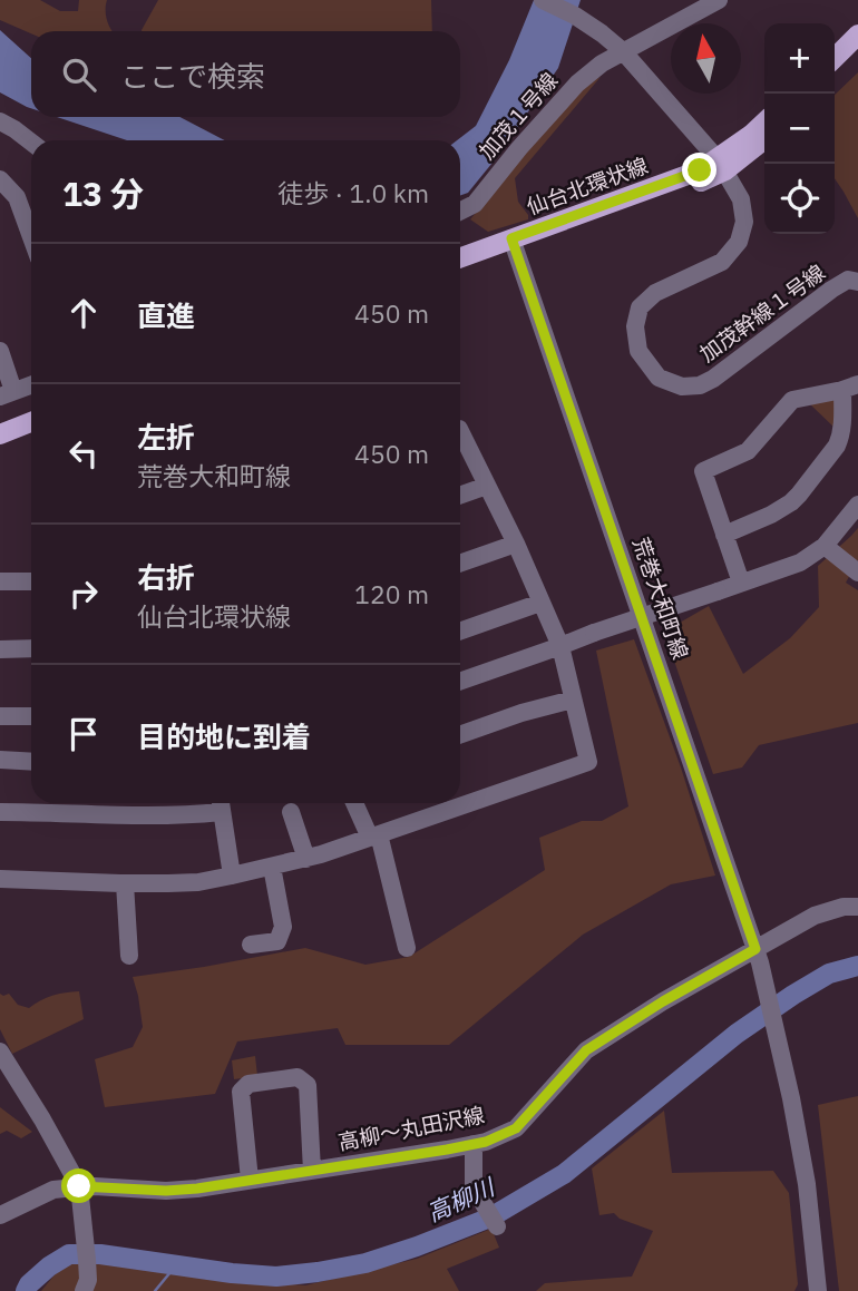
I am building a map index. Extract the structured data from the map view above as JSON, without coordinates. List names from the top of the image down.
{
  "streets": {
    "main road": ["仙台北環状線"],
    "street": [
      "加茂１号線",
      "加茂幹線１号線",
      "荒巻大和町線",
      "高柳～丸田沢線"
    ]
  },
  "crossings": [
    ["加茂１号線", "加茂幹線１号線"],
    ["仙台北環状線", "加茂幹線１号線"],
    ["仙台北環状線", "荒巻大和町線"],
    ["荒巻大和町線", "高柳～丸田沢線"]
  ],
  "water": ["高柳川"],
  "north": "top",
  "page": {
    "map_buttons": ["+", "−"],
    "search": "ここで検索",
    "heading": ["13 分", "徒歩 · 1.0 km"],
    "list": [
      ["直進", "450 m"],
      ["左折", "荒巻大和町線", "450 m"],
      ["右折", "仙台北環状線", "120 m"],
      "目的地に到着"
    ]
  }
}
